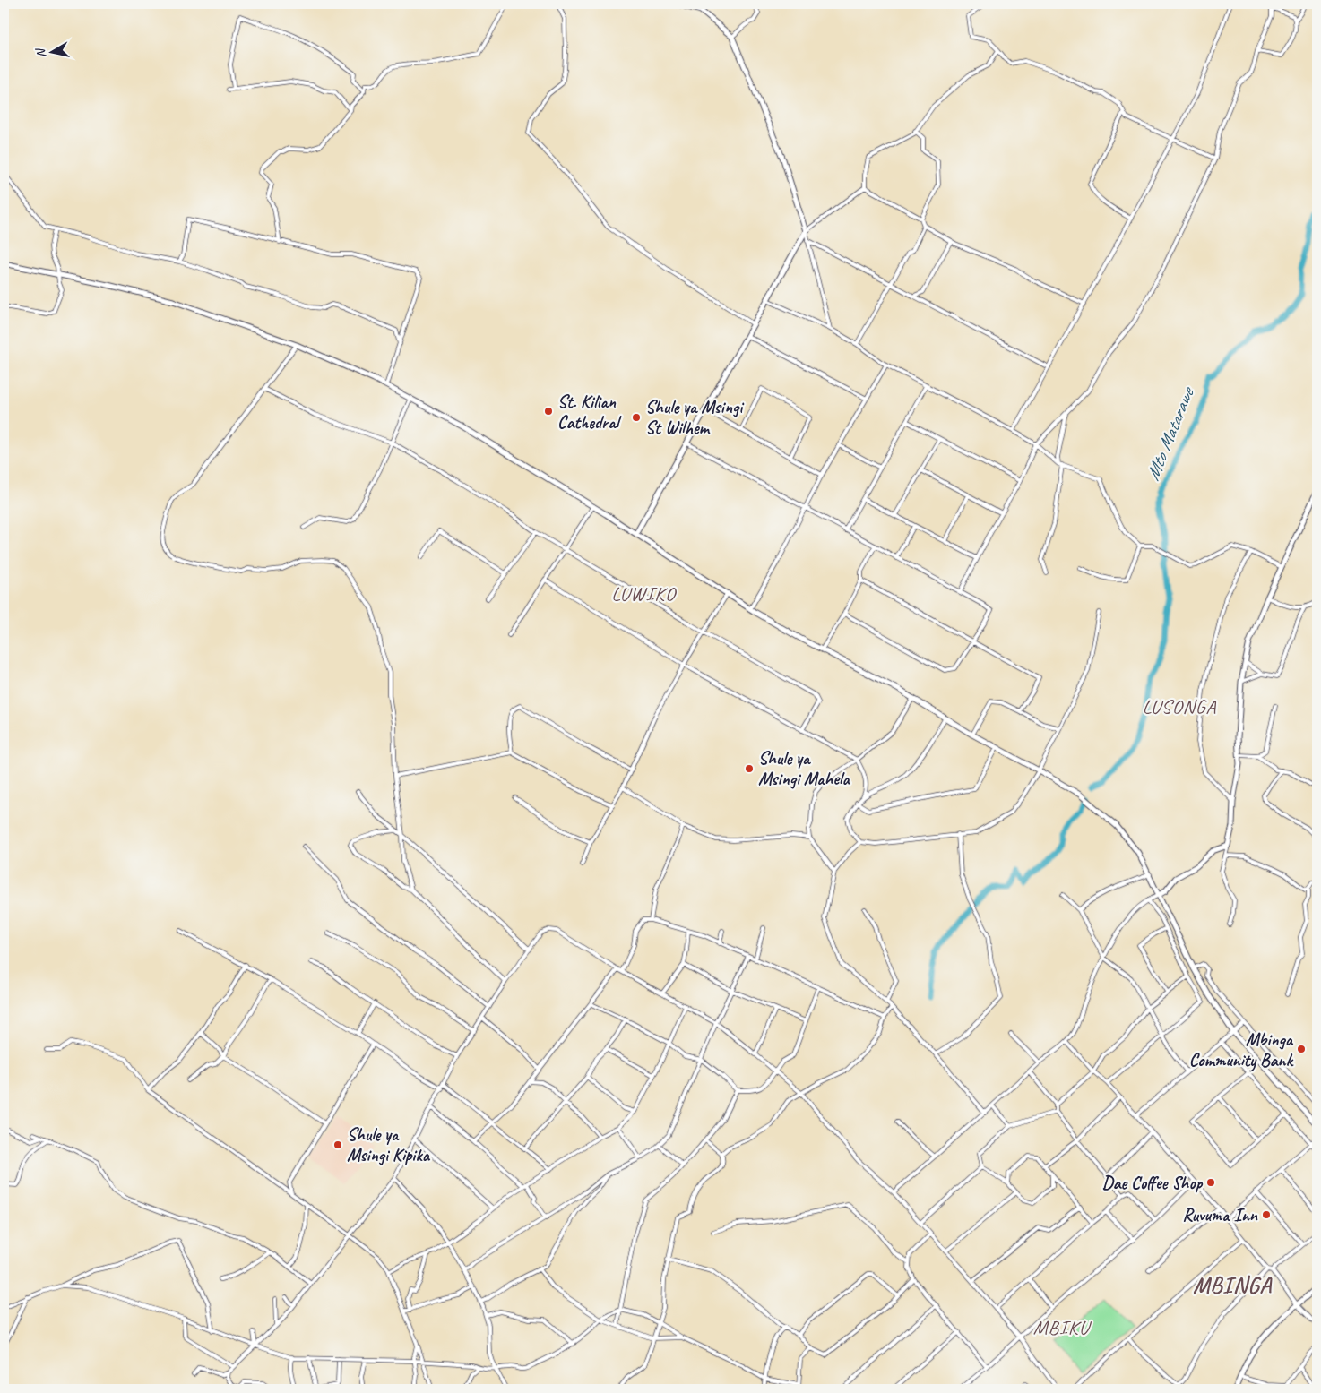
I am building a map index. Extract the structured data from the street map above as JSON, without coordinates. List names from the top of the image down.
{
  "districts": [
    "LUWIKO",
    "LUSONGA",
    "MBINGA",
    "MBIKU"
  ],
  "water": ["Mto Matarawe"],
  "places": [
    "St. Kilian Cathedral",
    "Shule ya Msingi St Wilhem",
    "Shule ya Msingi Mahela",
    "Mbinga Community Bank",
    "Shule ya Msingi Kipika",
    "Dae Coffee Shop",
    "Ruvuma Inn"
  ],
  "north": "left"
}
